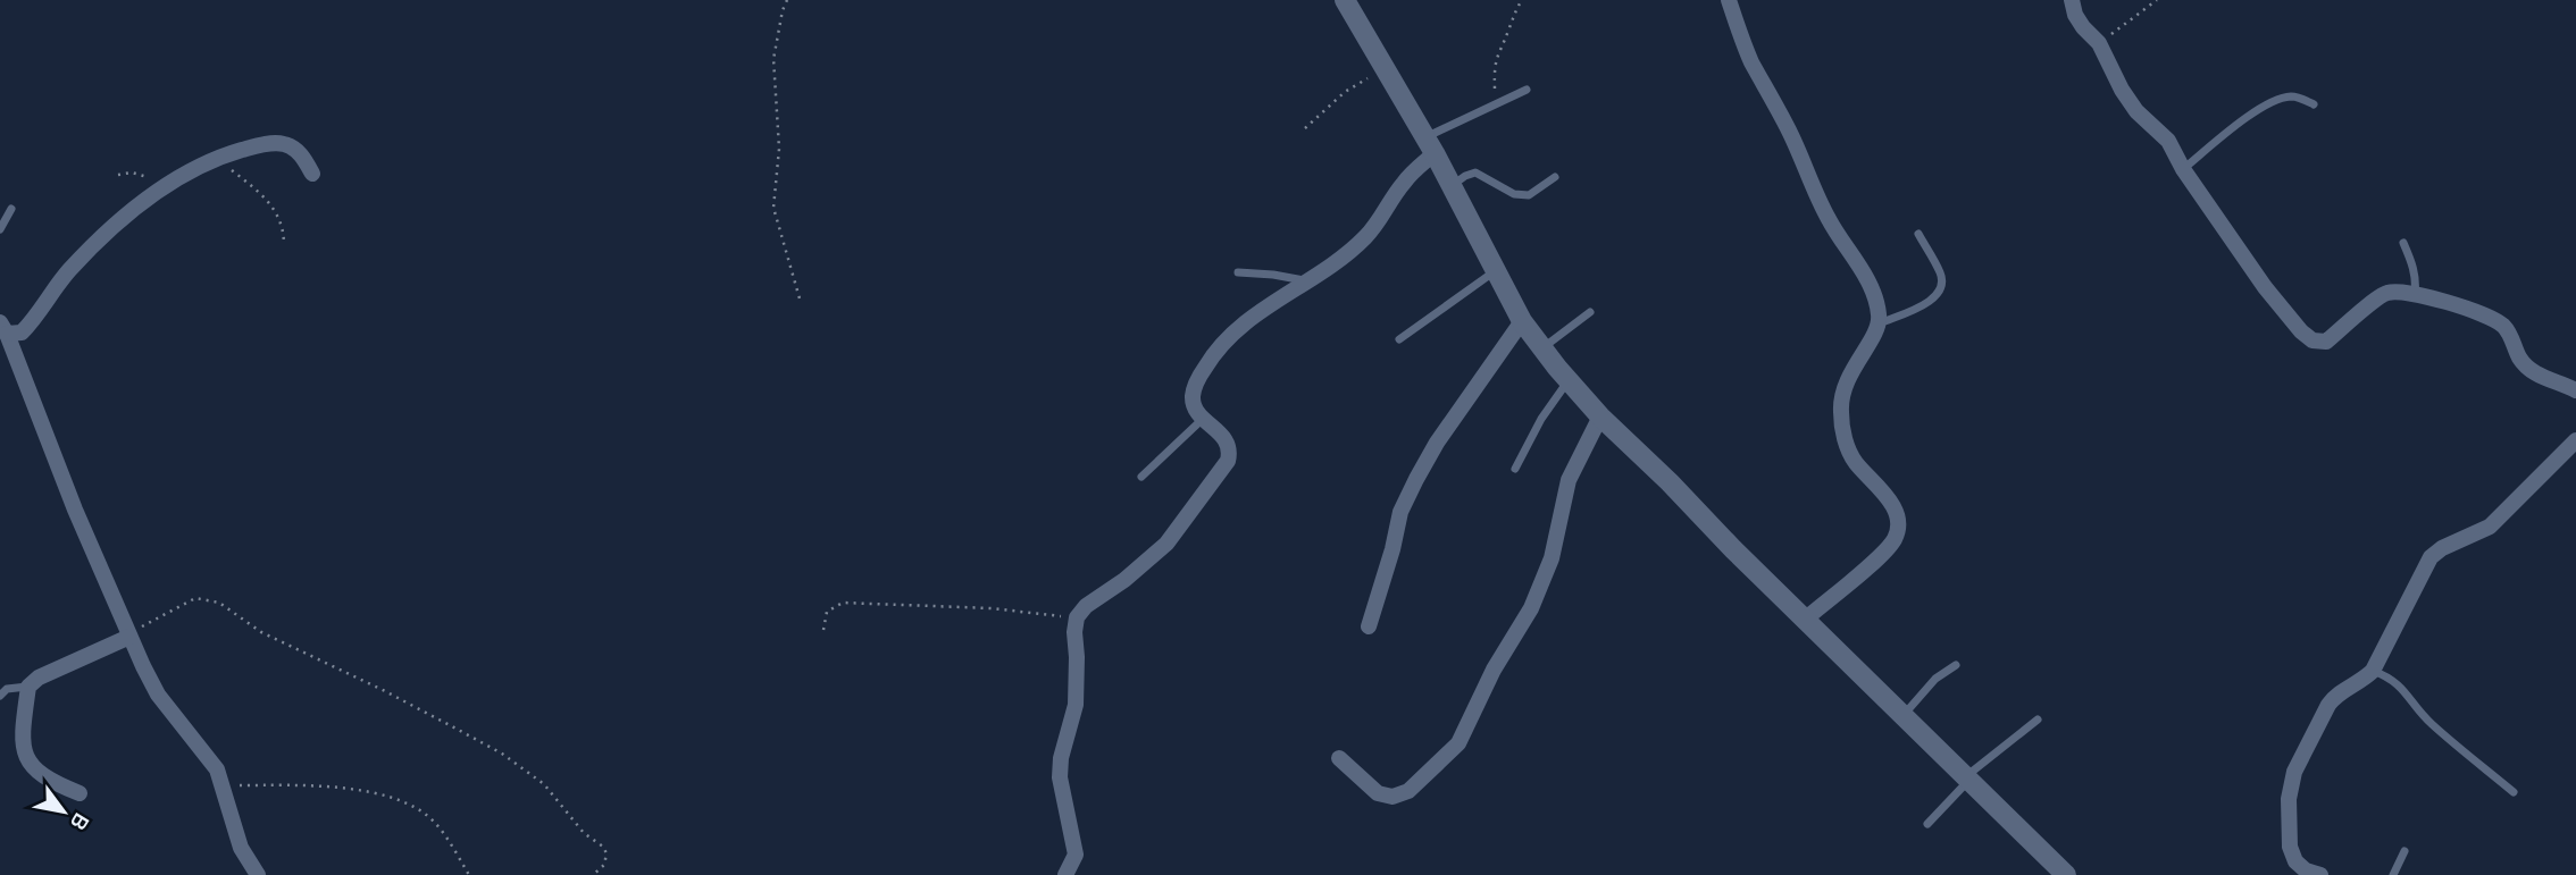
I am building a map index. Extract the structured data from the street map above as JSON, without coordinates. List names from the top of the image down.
{
  "north": "bottom right"
}
